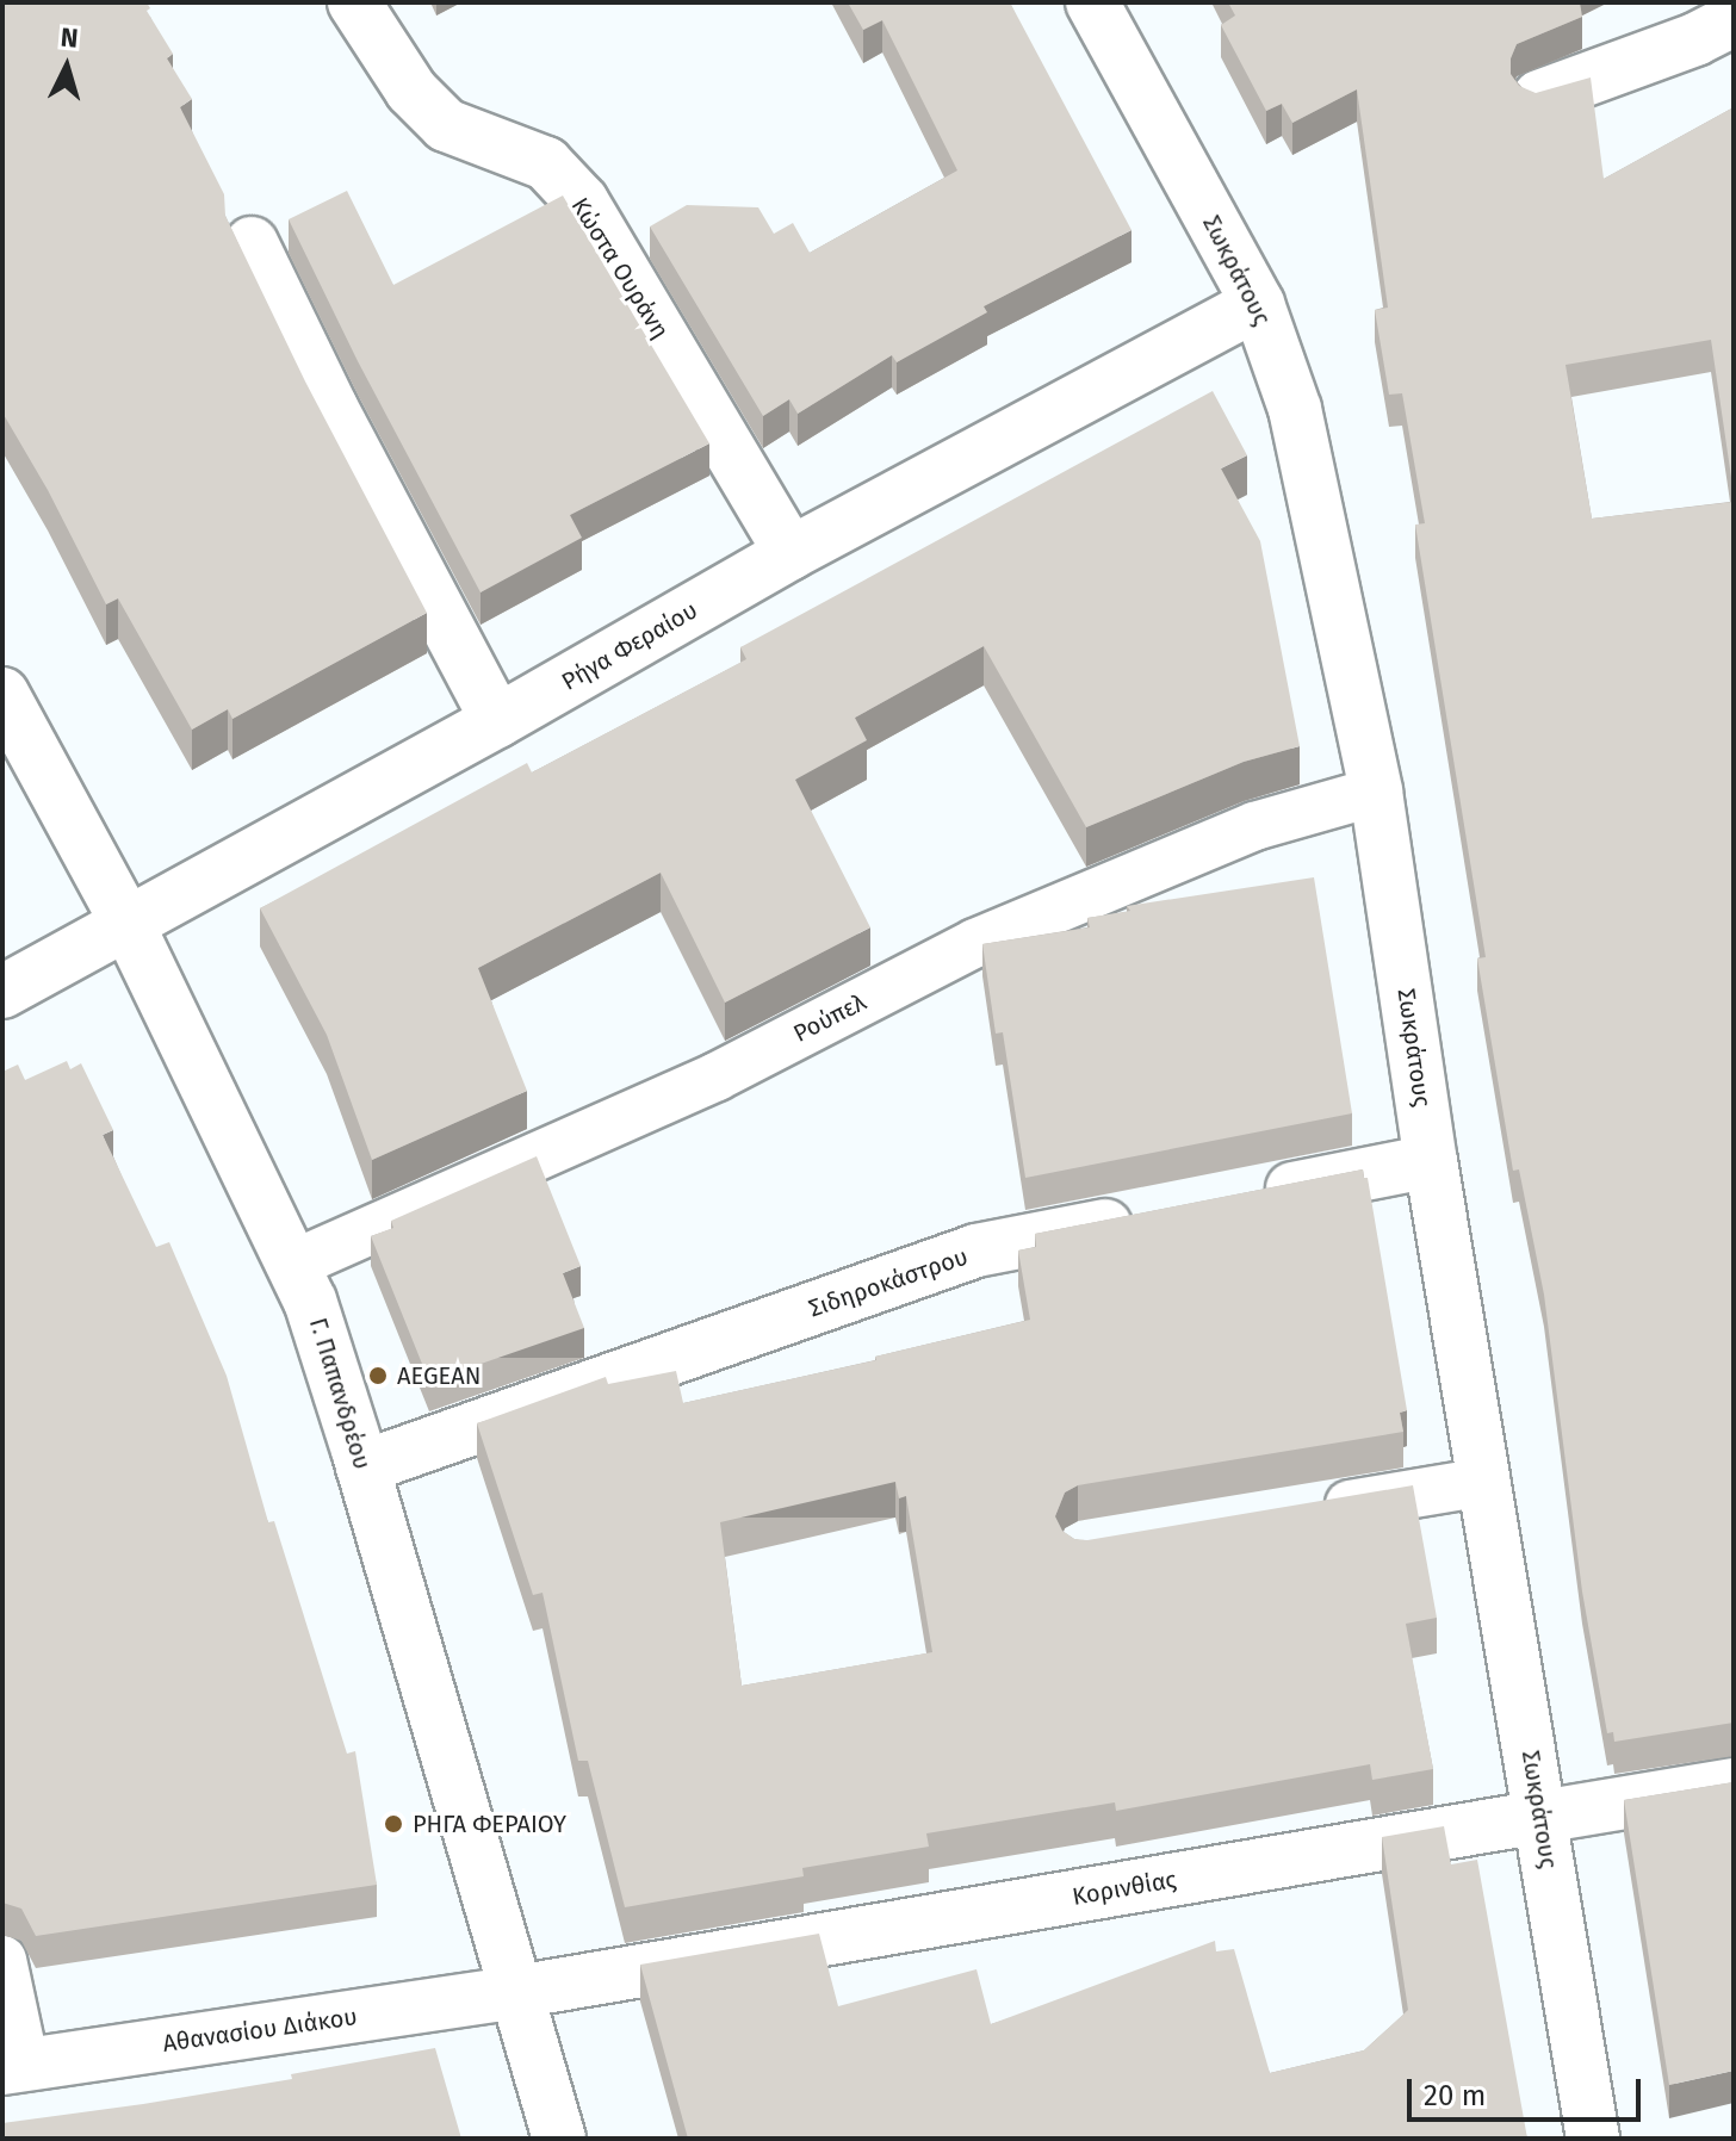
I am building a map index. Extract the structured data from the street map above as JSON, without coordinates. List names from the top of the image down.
{
  "streets": {
    "street": [
      "Κώστα Ουράνη",
      "Σωκράτους",
      "Ρήγα Φεραίου",
      "Σιδηροκάστρου",
      "Γ. Παπανδρέου",
      "Κορινθίας",
      "Αθανασίου Διάκου"
    ],
    "lane": ["Ρούπελ"]
  },
  "crossings": [
    ["Κώστα Ουράνη", "Ρήγα Φεραίου"],
    ["Σωκράτους", "Ρήγα Φεραίου"],
    ["Σωκράτους", "Ρούπελ"],
    ["Σωκράτους", "Κορινθίας"],
    ["Ρήγα Φεραίου", "Γ. Παπανδρέου"],
    ["Ρούπελ", "Γ. Παπανδρέου"],
    ["Σιδηροκάστρου", "Γ. Παπανδρέου"],
    ["Γ. Παπανδρέου", "Κορινθίας"],
    ["Γ. Παπανδρέου", "Αθανασίου Διάκου"],
    ["Κορινθίας", "Αθανασίου Διάκου"]
  ],
  "places": ["AEGEAN", "ΡΗΓΑ ΦΕΡΑΙΟΥ"],
  "scale_bar": "20 m",
  "north": "top"
}
